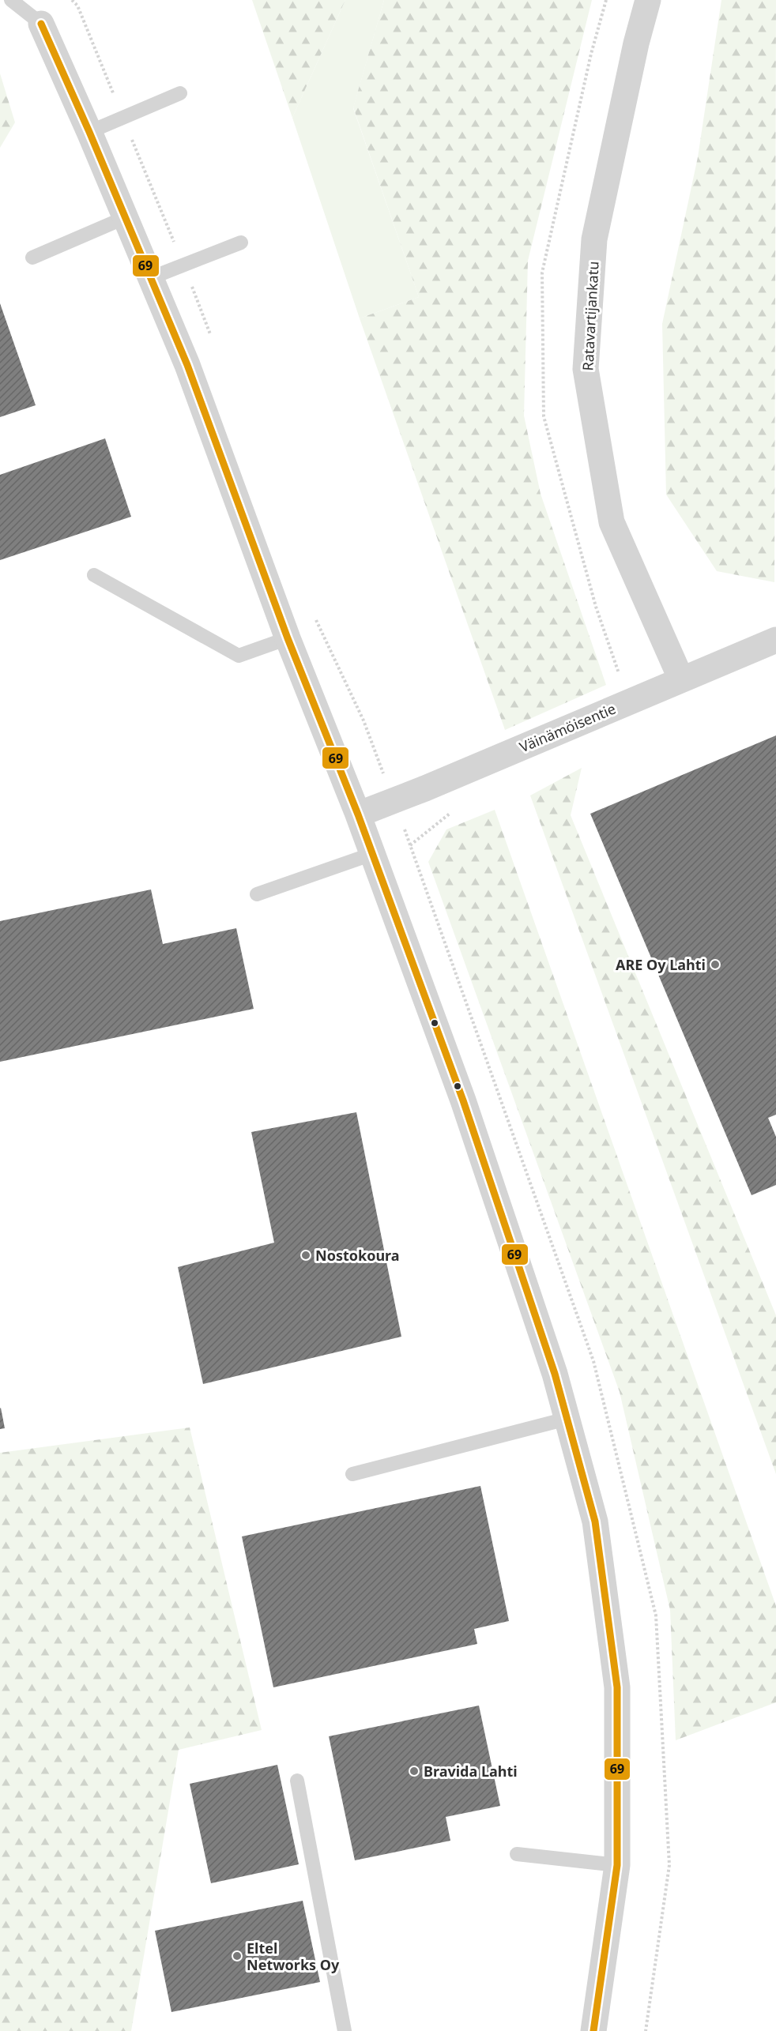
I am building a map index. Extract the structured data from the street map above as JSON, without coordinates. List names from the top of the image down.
{
  "streets": {
    "street": ["Ratavartijankatu", "Väinämöisentie"]
  },
  "crossings": [
    ["Ratavartijankatu", "Väinämöisentie"]
  ],
  "places": [
    "ARE Oy Lahti",
    "Nostokoura",
    "Bravida Lahti",
    "Eltel Networks Oy"
  ],
  "lines": ["transit line 69"]
}
